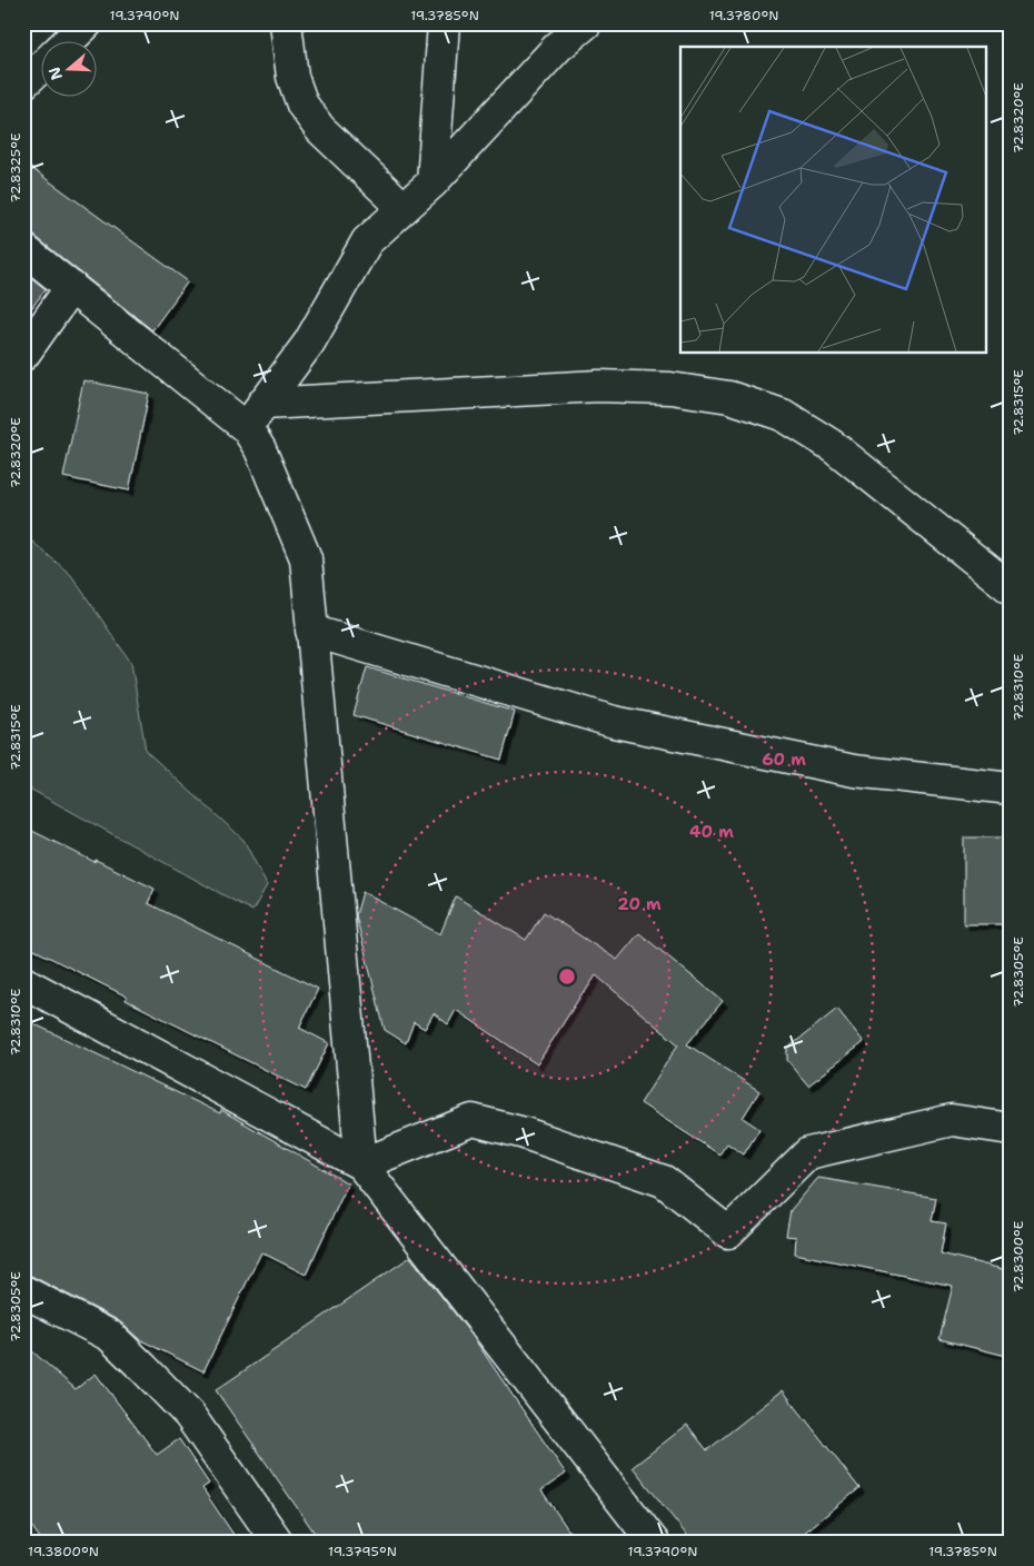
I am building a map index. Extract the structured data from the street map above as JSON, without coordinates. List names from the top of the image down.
{
  "north": "left",
  "coordinates": [
    "19.3790°N",
    "19.3785°N",
    "19.3780°N",
    "72.8320°E",
    "72.8325°E",
    "72.8315°E",
    "72.8310°E",
    "72.8305°E",
    "72.8300°E",
    "19.3800°N",
    "19.3795°N"
  ],
  "rings": ["60 m", "40 m", "20 m"]
}
